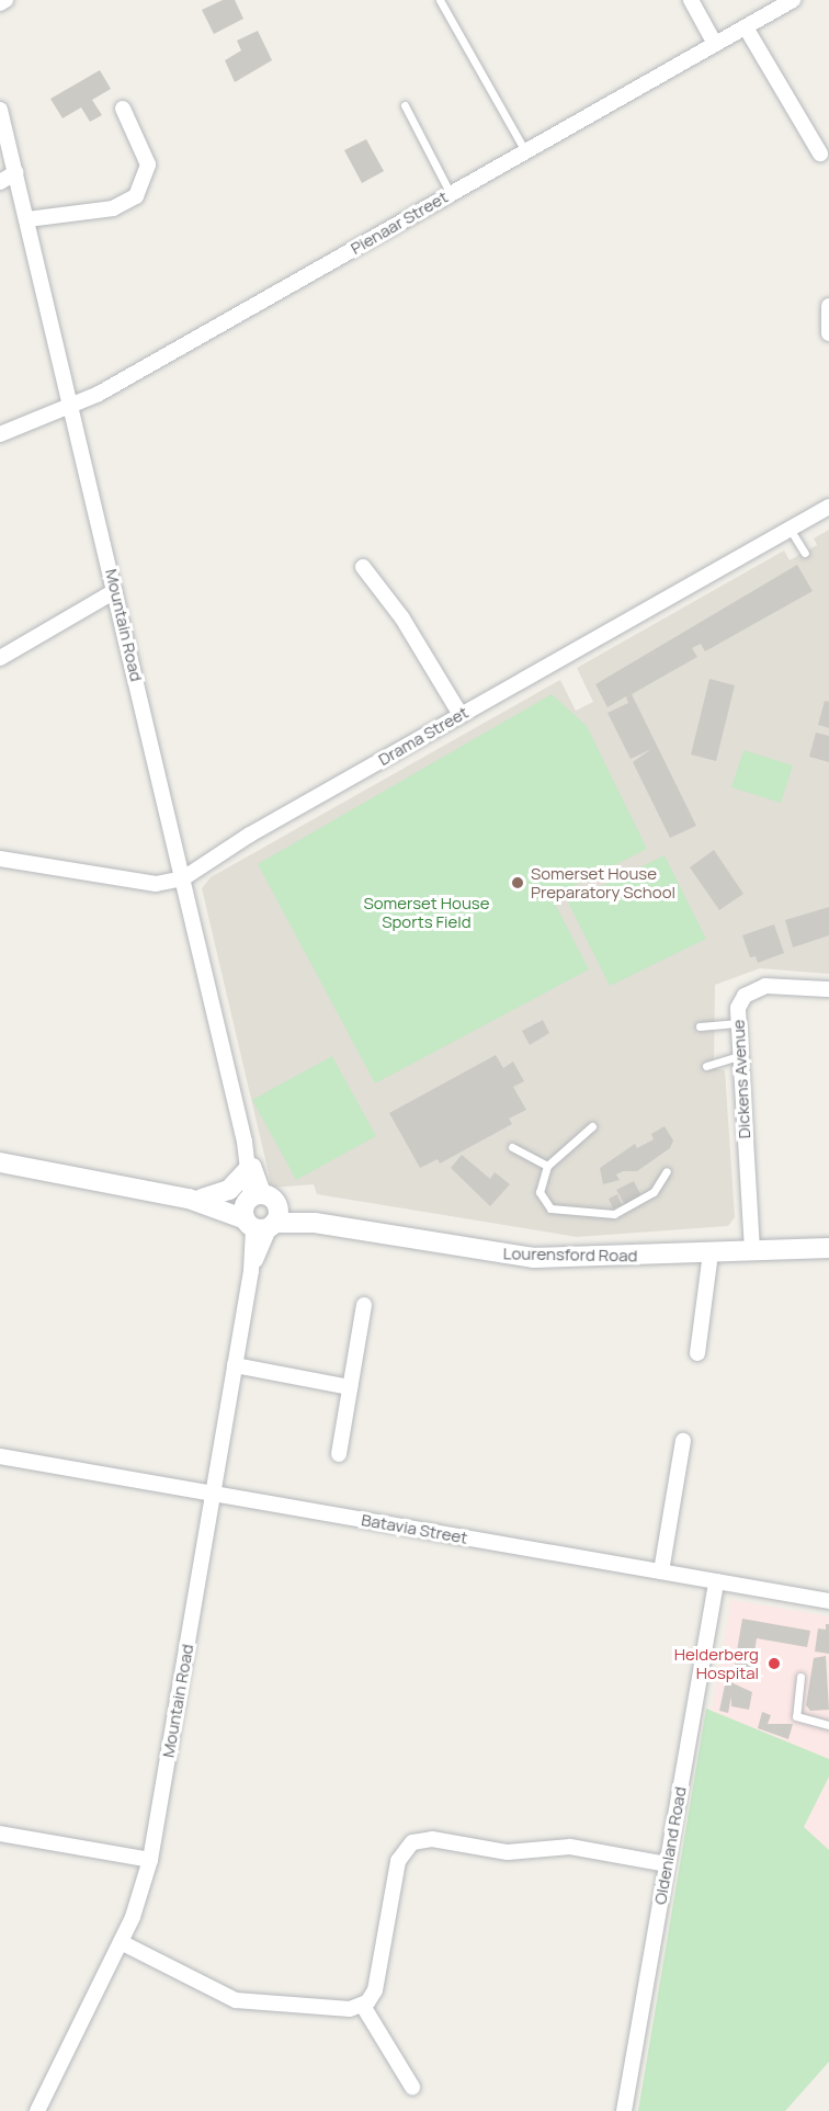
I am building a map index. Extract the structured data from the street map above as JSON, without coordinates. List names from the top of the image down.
{
  "streets": {
    "street": [
      "Pienaar Street",
      "Mountain Road",
      "Drama Street",
      "Dickens Avenue",
      "Lourensford Road",
      "Batavia Street",
      "Oldenland Road"
    ]
  },
  "crossings": [
    ["Pienaar Street", "Mountain Road"],
    ["Mountain Road", "Drama Street"],
    ["Mountain Road", "Lourensford Road"],
    ["Mountain Road", "Batavia Street"],
    ["Dickens Avenue", "Lourensford Road"],
    ["Batavia Street", "Oldenland Road"]
  ],
  "parks": ["Somerset House Sports Field"],
  "places": ["Somerset House Preparatory School", "Helderberg Hospital"]
}
